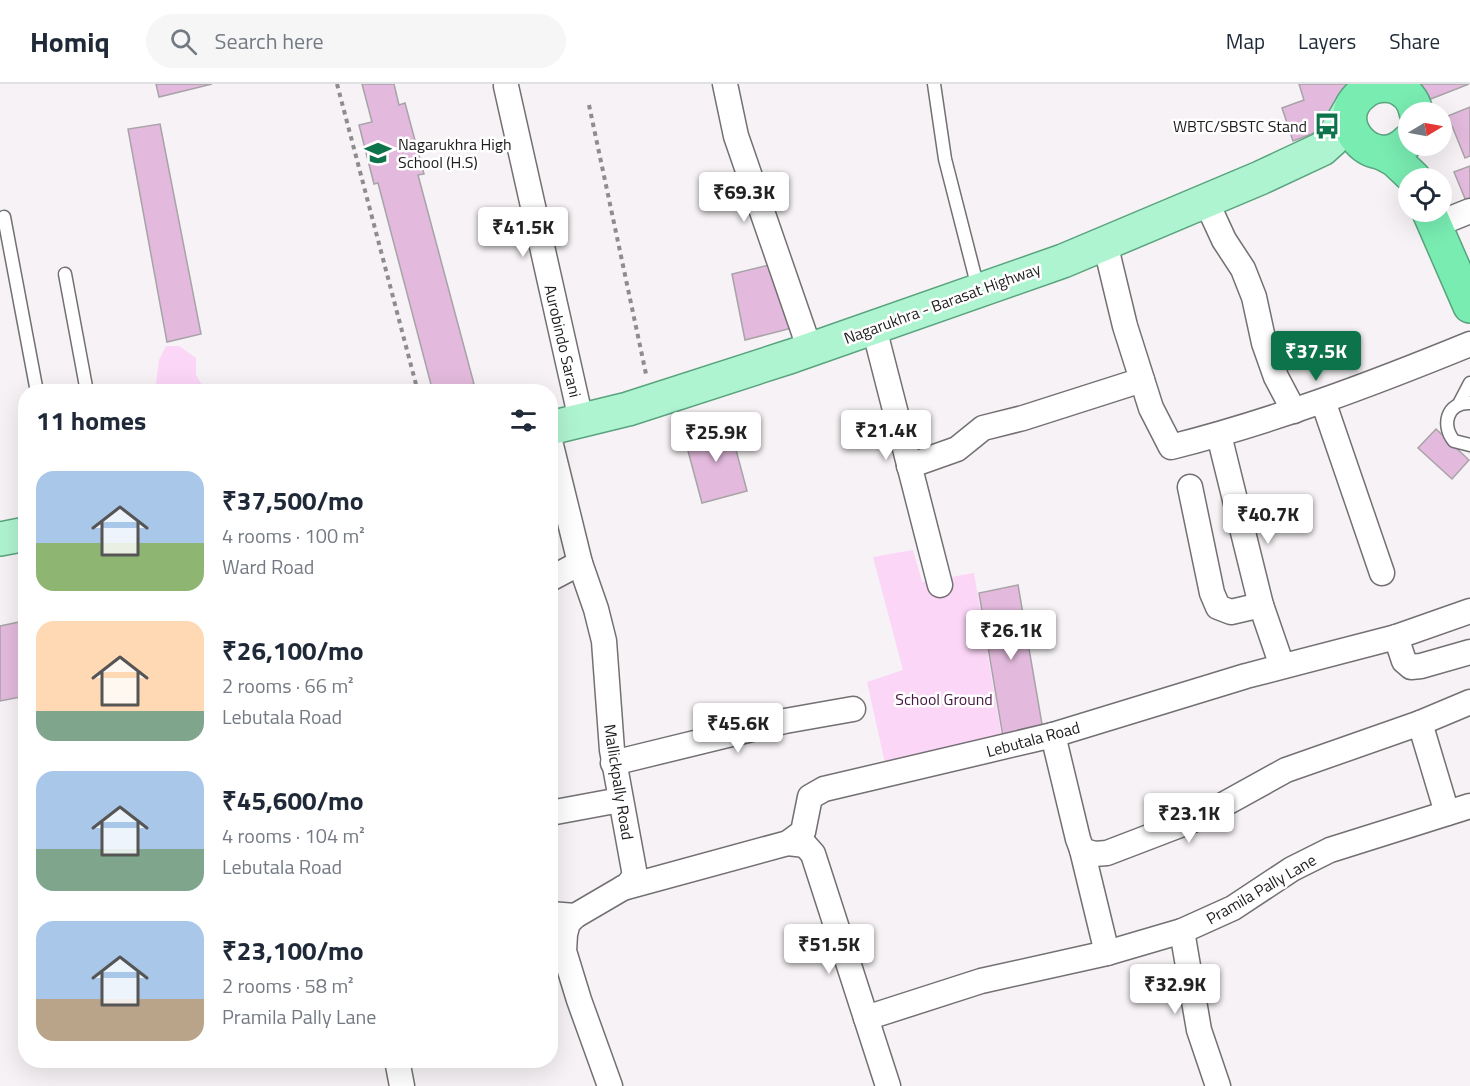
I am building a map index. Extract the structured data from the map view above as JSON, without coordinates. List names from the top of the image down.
{
  "streets": {
    "main road": ["Nagarukhra - Barasat Highway"],
    "street": [
      "Aurobindo Sarani",
      "Lebutala Road",
      "Mallickpally Road",
      "Pramila Pally Lane"
    ]
  },
  "crossings": [
    ["Nagarukhra - Barasat Highway", "Aurobindo Sarani"]
  ],
  "parks": ["School Ground"],
  "places": {
    "bus stop": ["WBTC/SBSTC Stand"],
    "school or university": ["Nagarukhra High School (H.S)"]
  },
  "north": "right",
  "page": {
    "header": "Homiq",
    "search": "Search here",
    "nav": ["Map", "Layers", "Share"],
    "price": [
      "₹69.3K",
      "₹41.5K",
      "₹37.5K",
      "₹21.4K",
      "₹25.9K",
      "₹40.7K",
      "₹26.1K",
      "₹45.6K",
      "₹23.1K",
      "₹51.5K",
      "₹32.9K"
    ],
    "heading": "11 homes",
    "list": [
      {
        "name": "₹37,500/mo",
        "note": "4 rooms · 100 m² · Ward Road"
      },
      {
        "name": "₹26,100/mo",
        "note": "2 rooms · 66 m² · Lebutala Road"
      },
      {
        "name": "₹45,600/mo",
        "note": "4 rooms · 104 m² · Lebutala Road"
      },
      {
        "name": "₹23,100/mo",
        "note": "2 rooms · 58 m² · Pramila Pally Lane"
      }
    ]
  }
}
